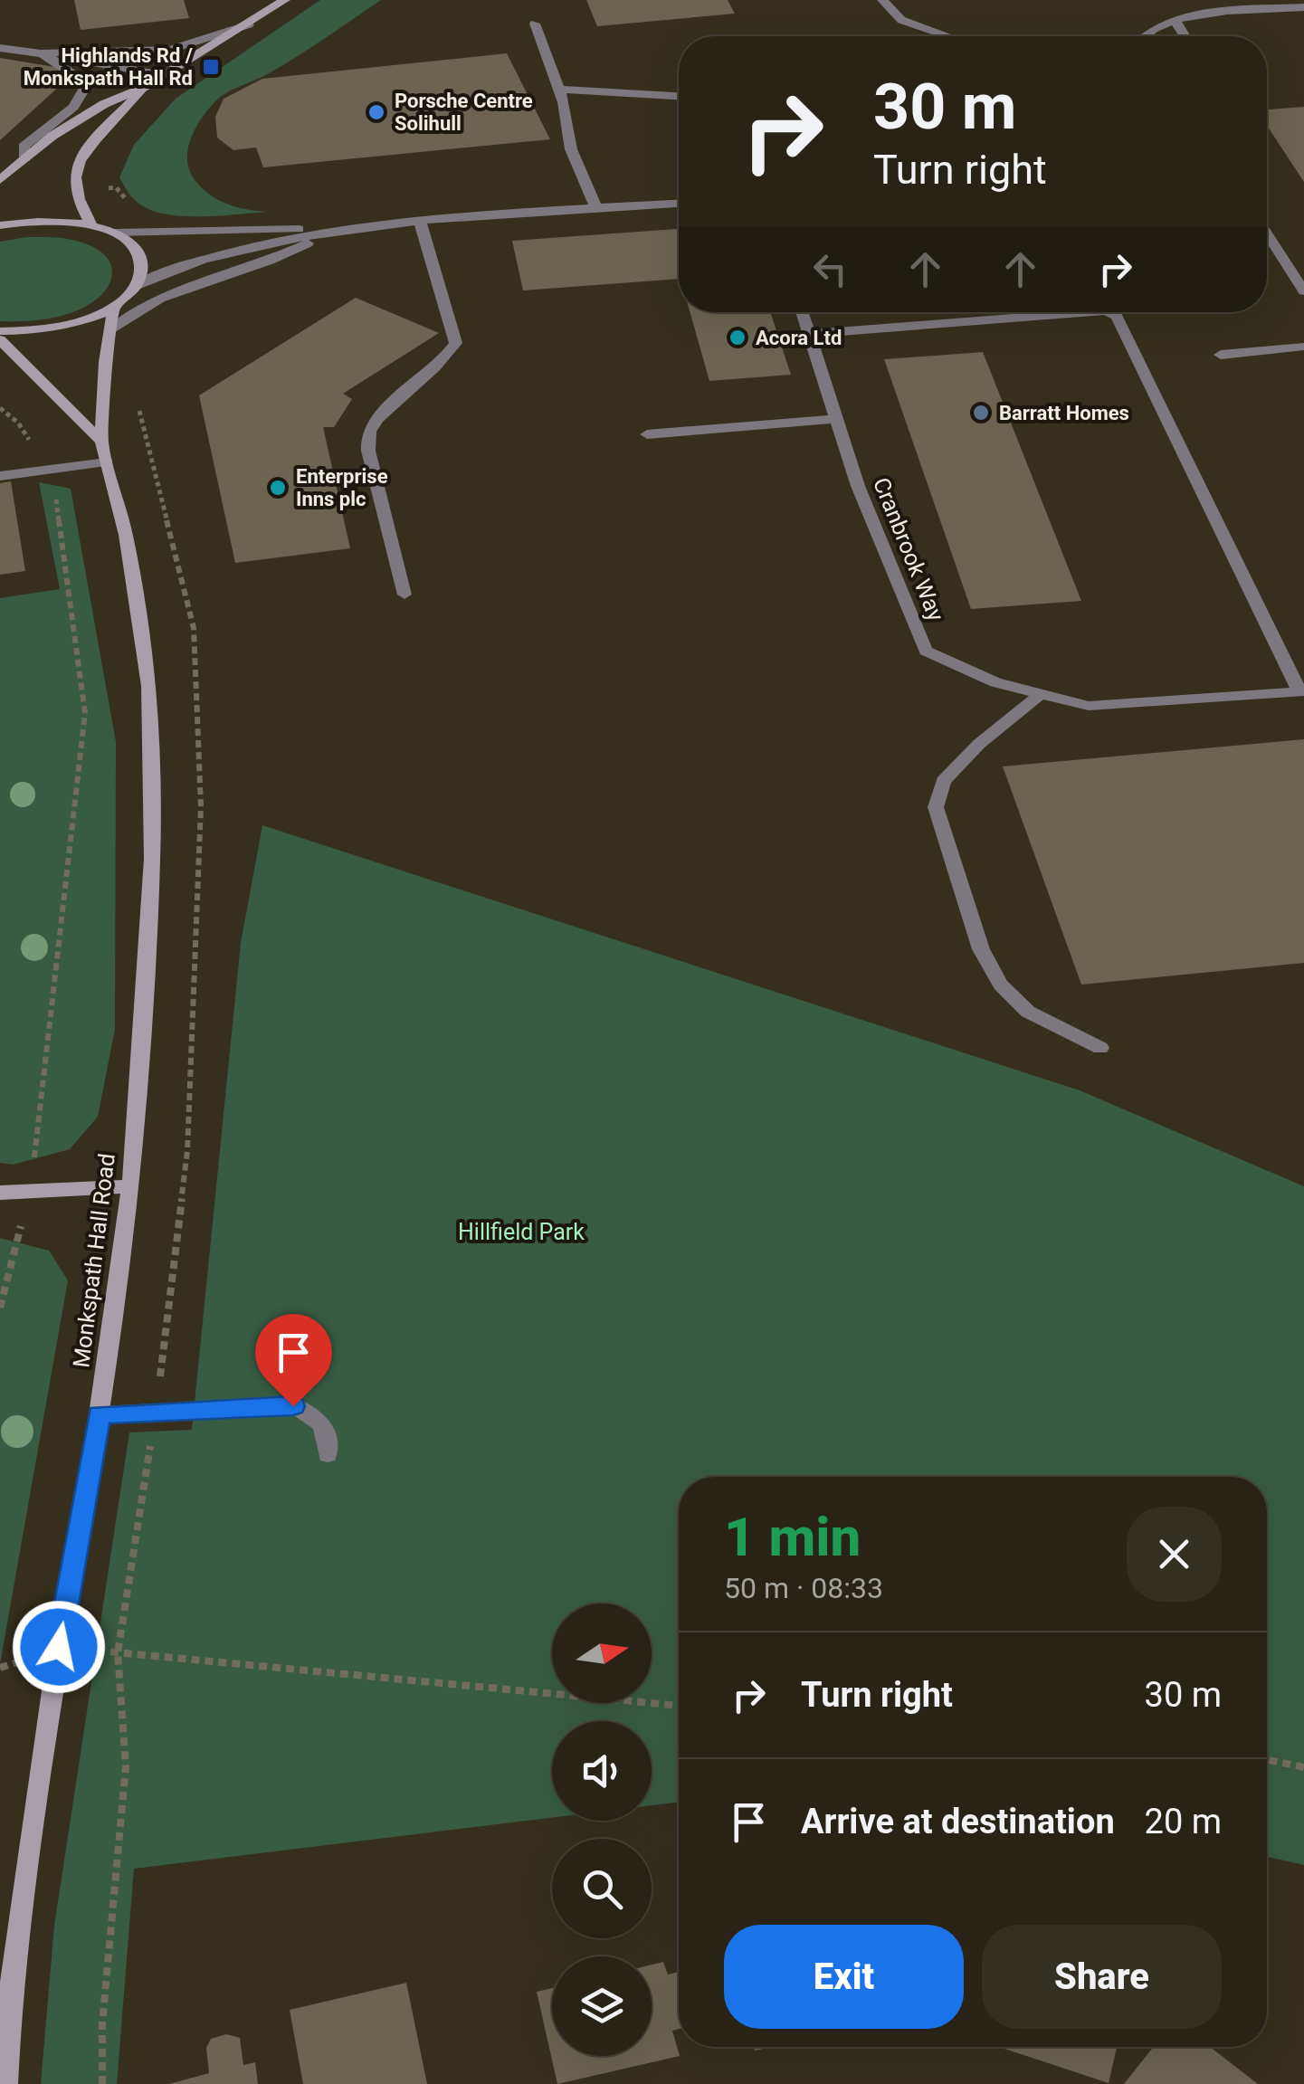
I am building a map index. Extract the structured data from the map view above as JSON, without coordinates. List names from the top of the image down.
{
  "streets": {
    "street": ["Cranbrook Way", "Monkspath Hall Road"]
  },
  "parks": ["Hillfield Park"],
  "places": {
    "transit": ["Highlands Rd / Monkspath Hall Rd"],
    "other": [
      "Porsche Centre Solihull",
      "Acora Ltd",
      "Barratt Homes",
      "Enterprise Inns plc"
    ]
  },
  "north": "right",
  "page": {
    "turn": ["30 m", "Turn right"],
    "heading": ["1 min", "50 m · 08:33"],
    "list": [
      {
        "name": "Turn right",
        "value": "30 m"
      },
      {
        "name": "Arrive at destination",
        "value": "20 m"
      }
    ],
    "buttons": ["Exit", "Share"]
  }
}
